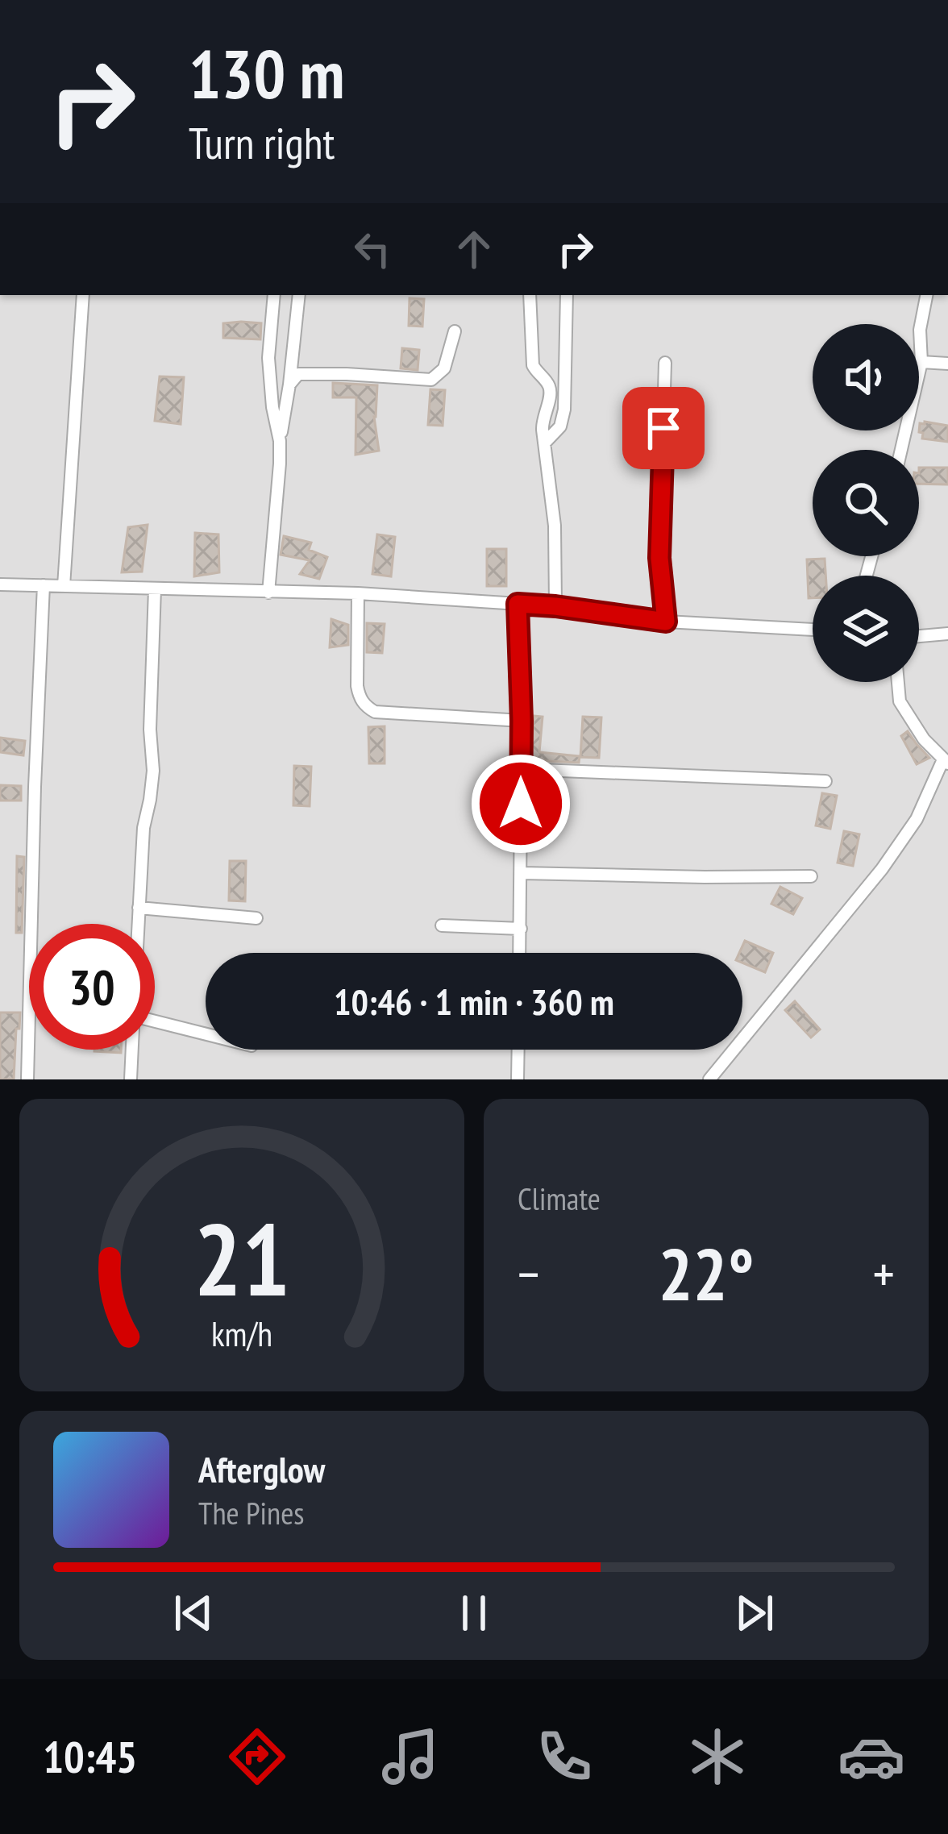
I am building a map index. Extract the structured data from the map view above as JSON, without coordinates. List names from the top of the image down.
{
  "page": {
    "turn": ["130 m", "Turn right"],
    "limit": "30",
    "trip": "10:46 · 1 min · 360 m",
    "tile": "Climate",
    "heat": ["−", "22°", "+"],
    "song": ["Afterglow", "The Pines"],
    "tabs": "10:45",
    "gauge": ["21", "km/h"]
  }
}
